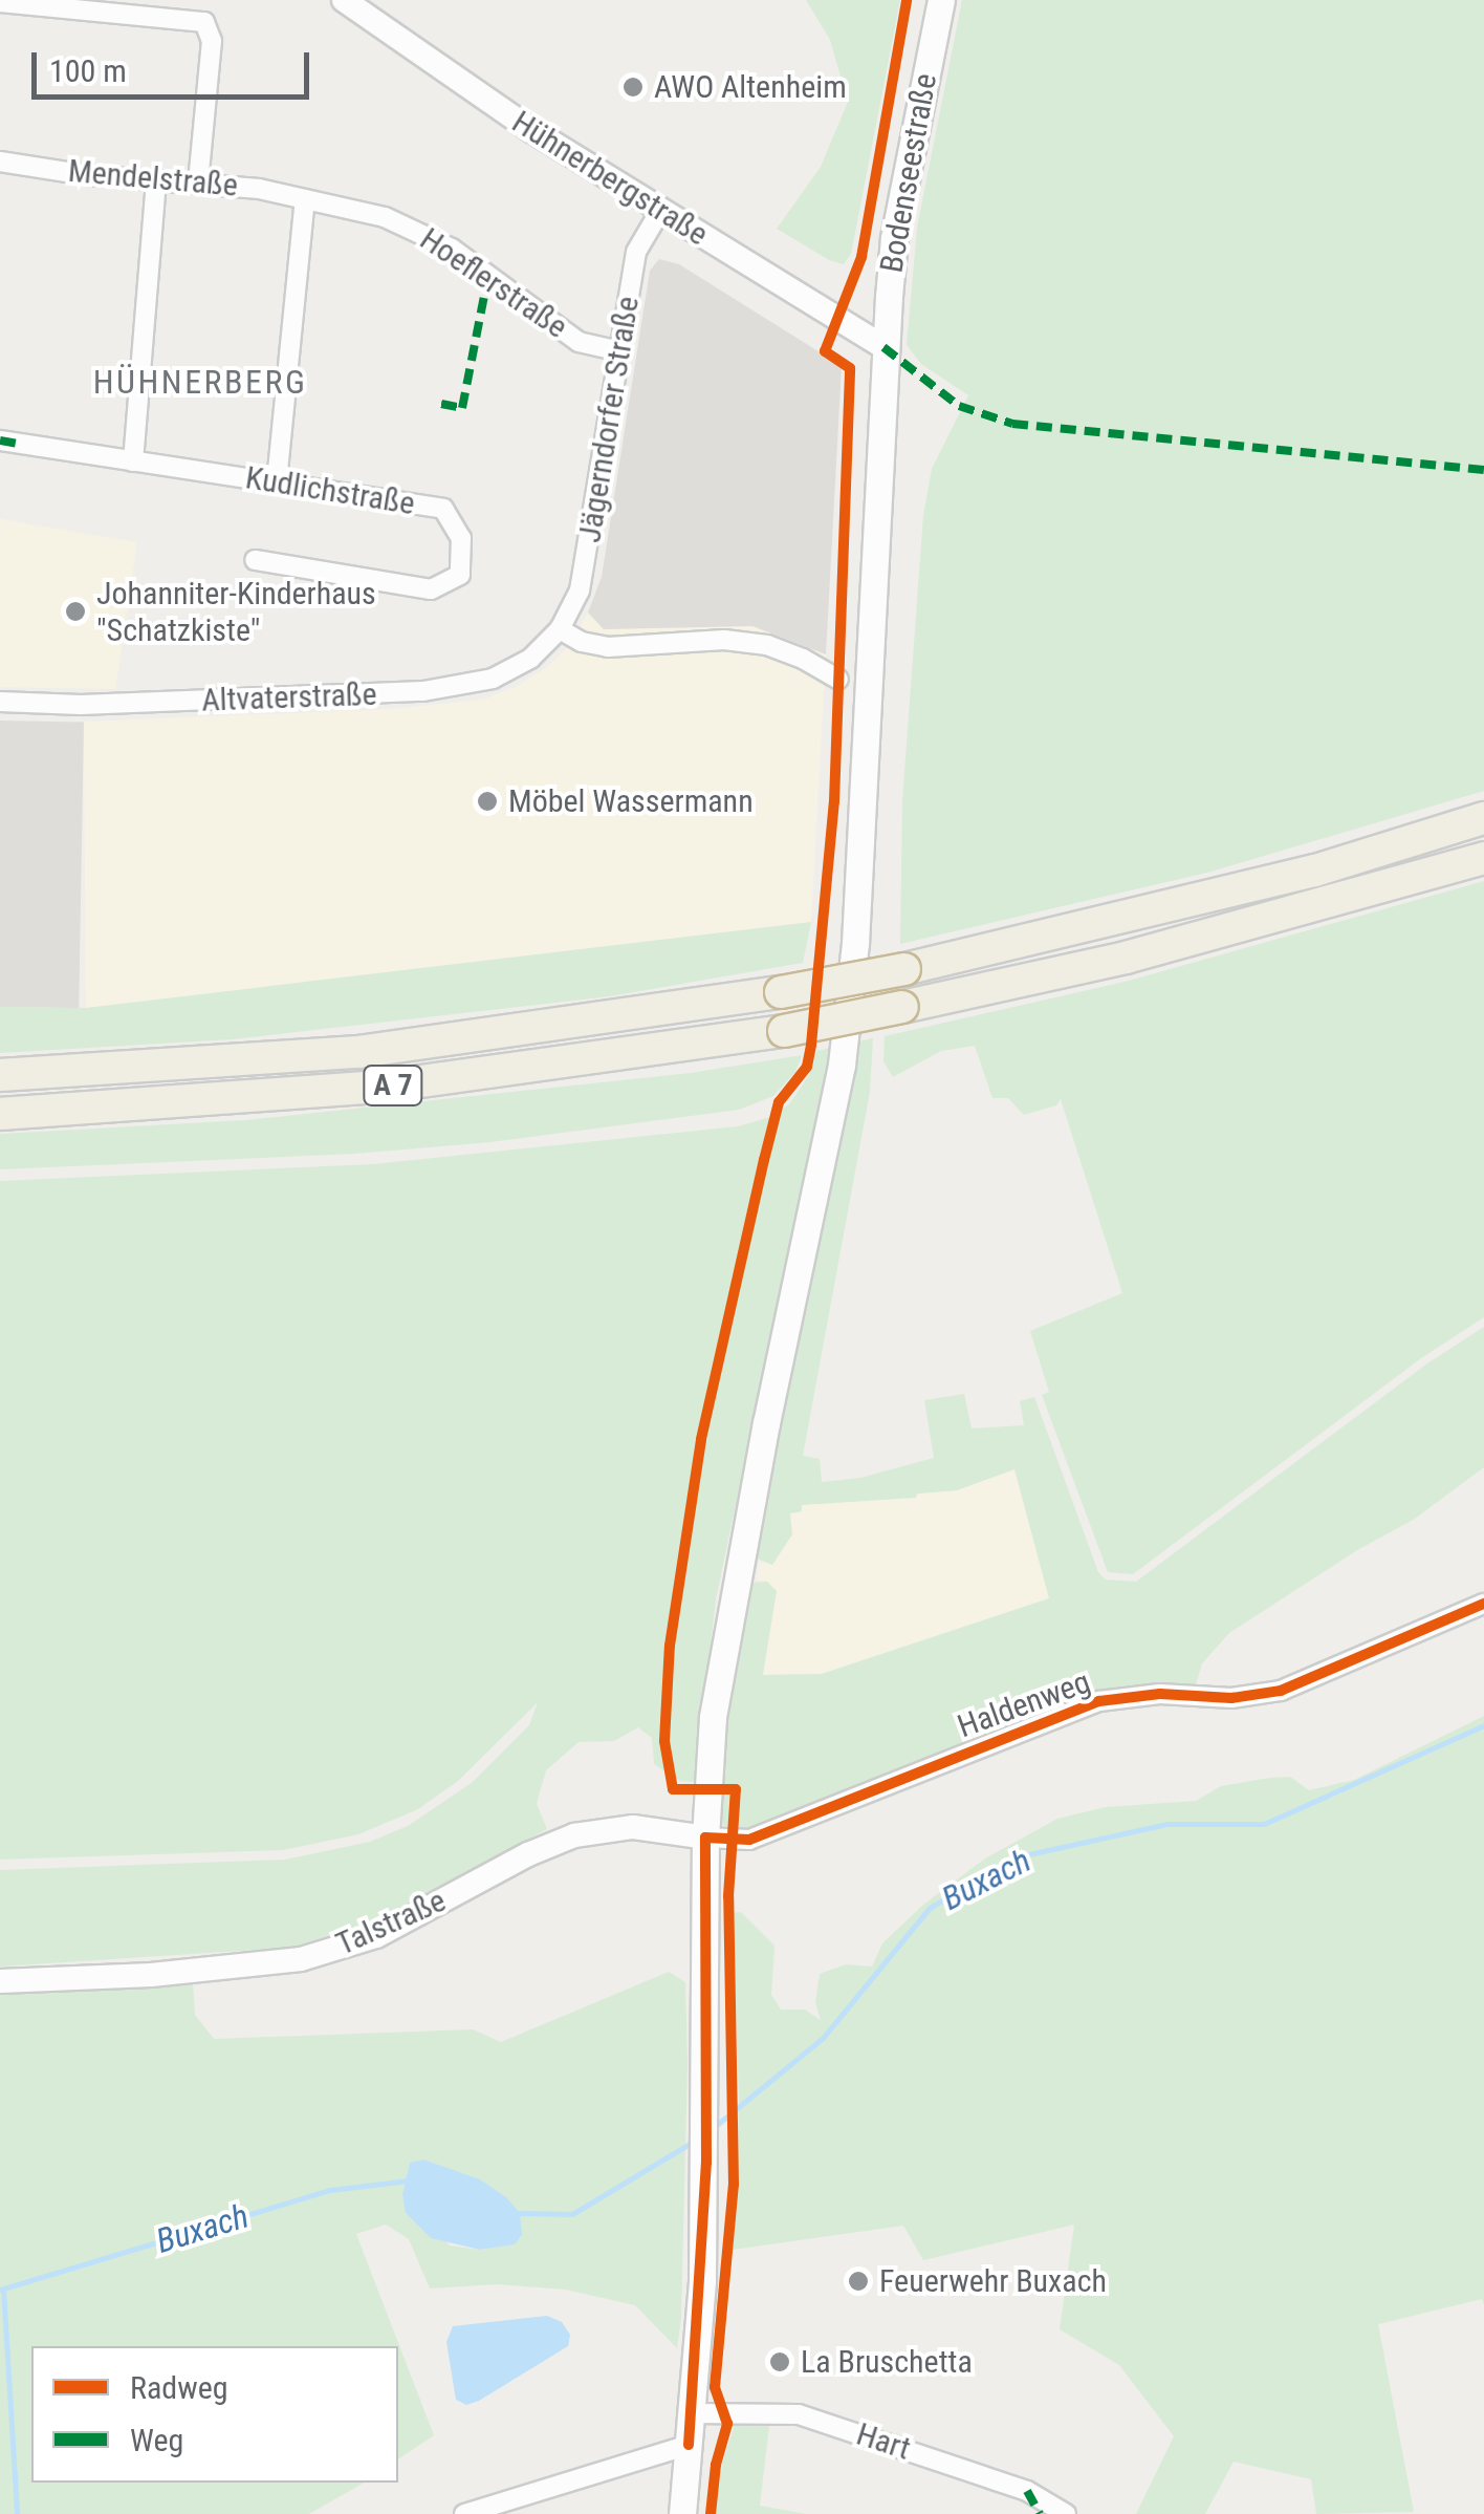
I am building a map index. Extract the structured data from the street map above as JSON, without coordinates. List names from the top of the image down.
{
  "streets": {
    "highway": ["A 7"],
    "main road": ["Bodenseestraße"],
    "street": [
      "Mendelstraße",
      "Hühnerbergstraße",
      "Hoeflerstraße",
      "Jägerndorfer Straße",
      "Kudlichstraße",
      "Altvaterstraße",
      "Haldenweg",
      "Talstraße",
      "Hart"
    ]
  },
  "crossings": [
    ["Bodenseestraße", "Hühnerbergstraße"],
    ["Bodenseestraße", "Haldenweg"],
    ["Bodenseestraße", "Talstraße"],
    ["Bodenseestraße", "Hart"],
    ["Mendelstraße", "Hoeflerstraße"],
    ["Hühnerbergstraße", "Jägerndorfer Straße"],
    ["Hoeflerstraße", "Jägerndorfer Straße"],
    ["Jägerndorfer Straße", "Altvaterstraße"],
    ["Haldenweg", "Talstraße"]
  ],
  "districts": ["HÜHNERBERG"],
  "water": ["Buxach"],
  "places": [
    "AWO Altenheim",
    "Johanniter-Kinderhaus \"Schatzkiste\"",
    "Möbel Wassermann",
    "Feuerwehr Buxach",
    "La Bruschetta"
  ],
  "legend": ["Radweg", "Weg"],
  "scale_bar": "100 m"
}
